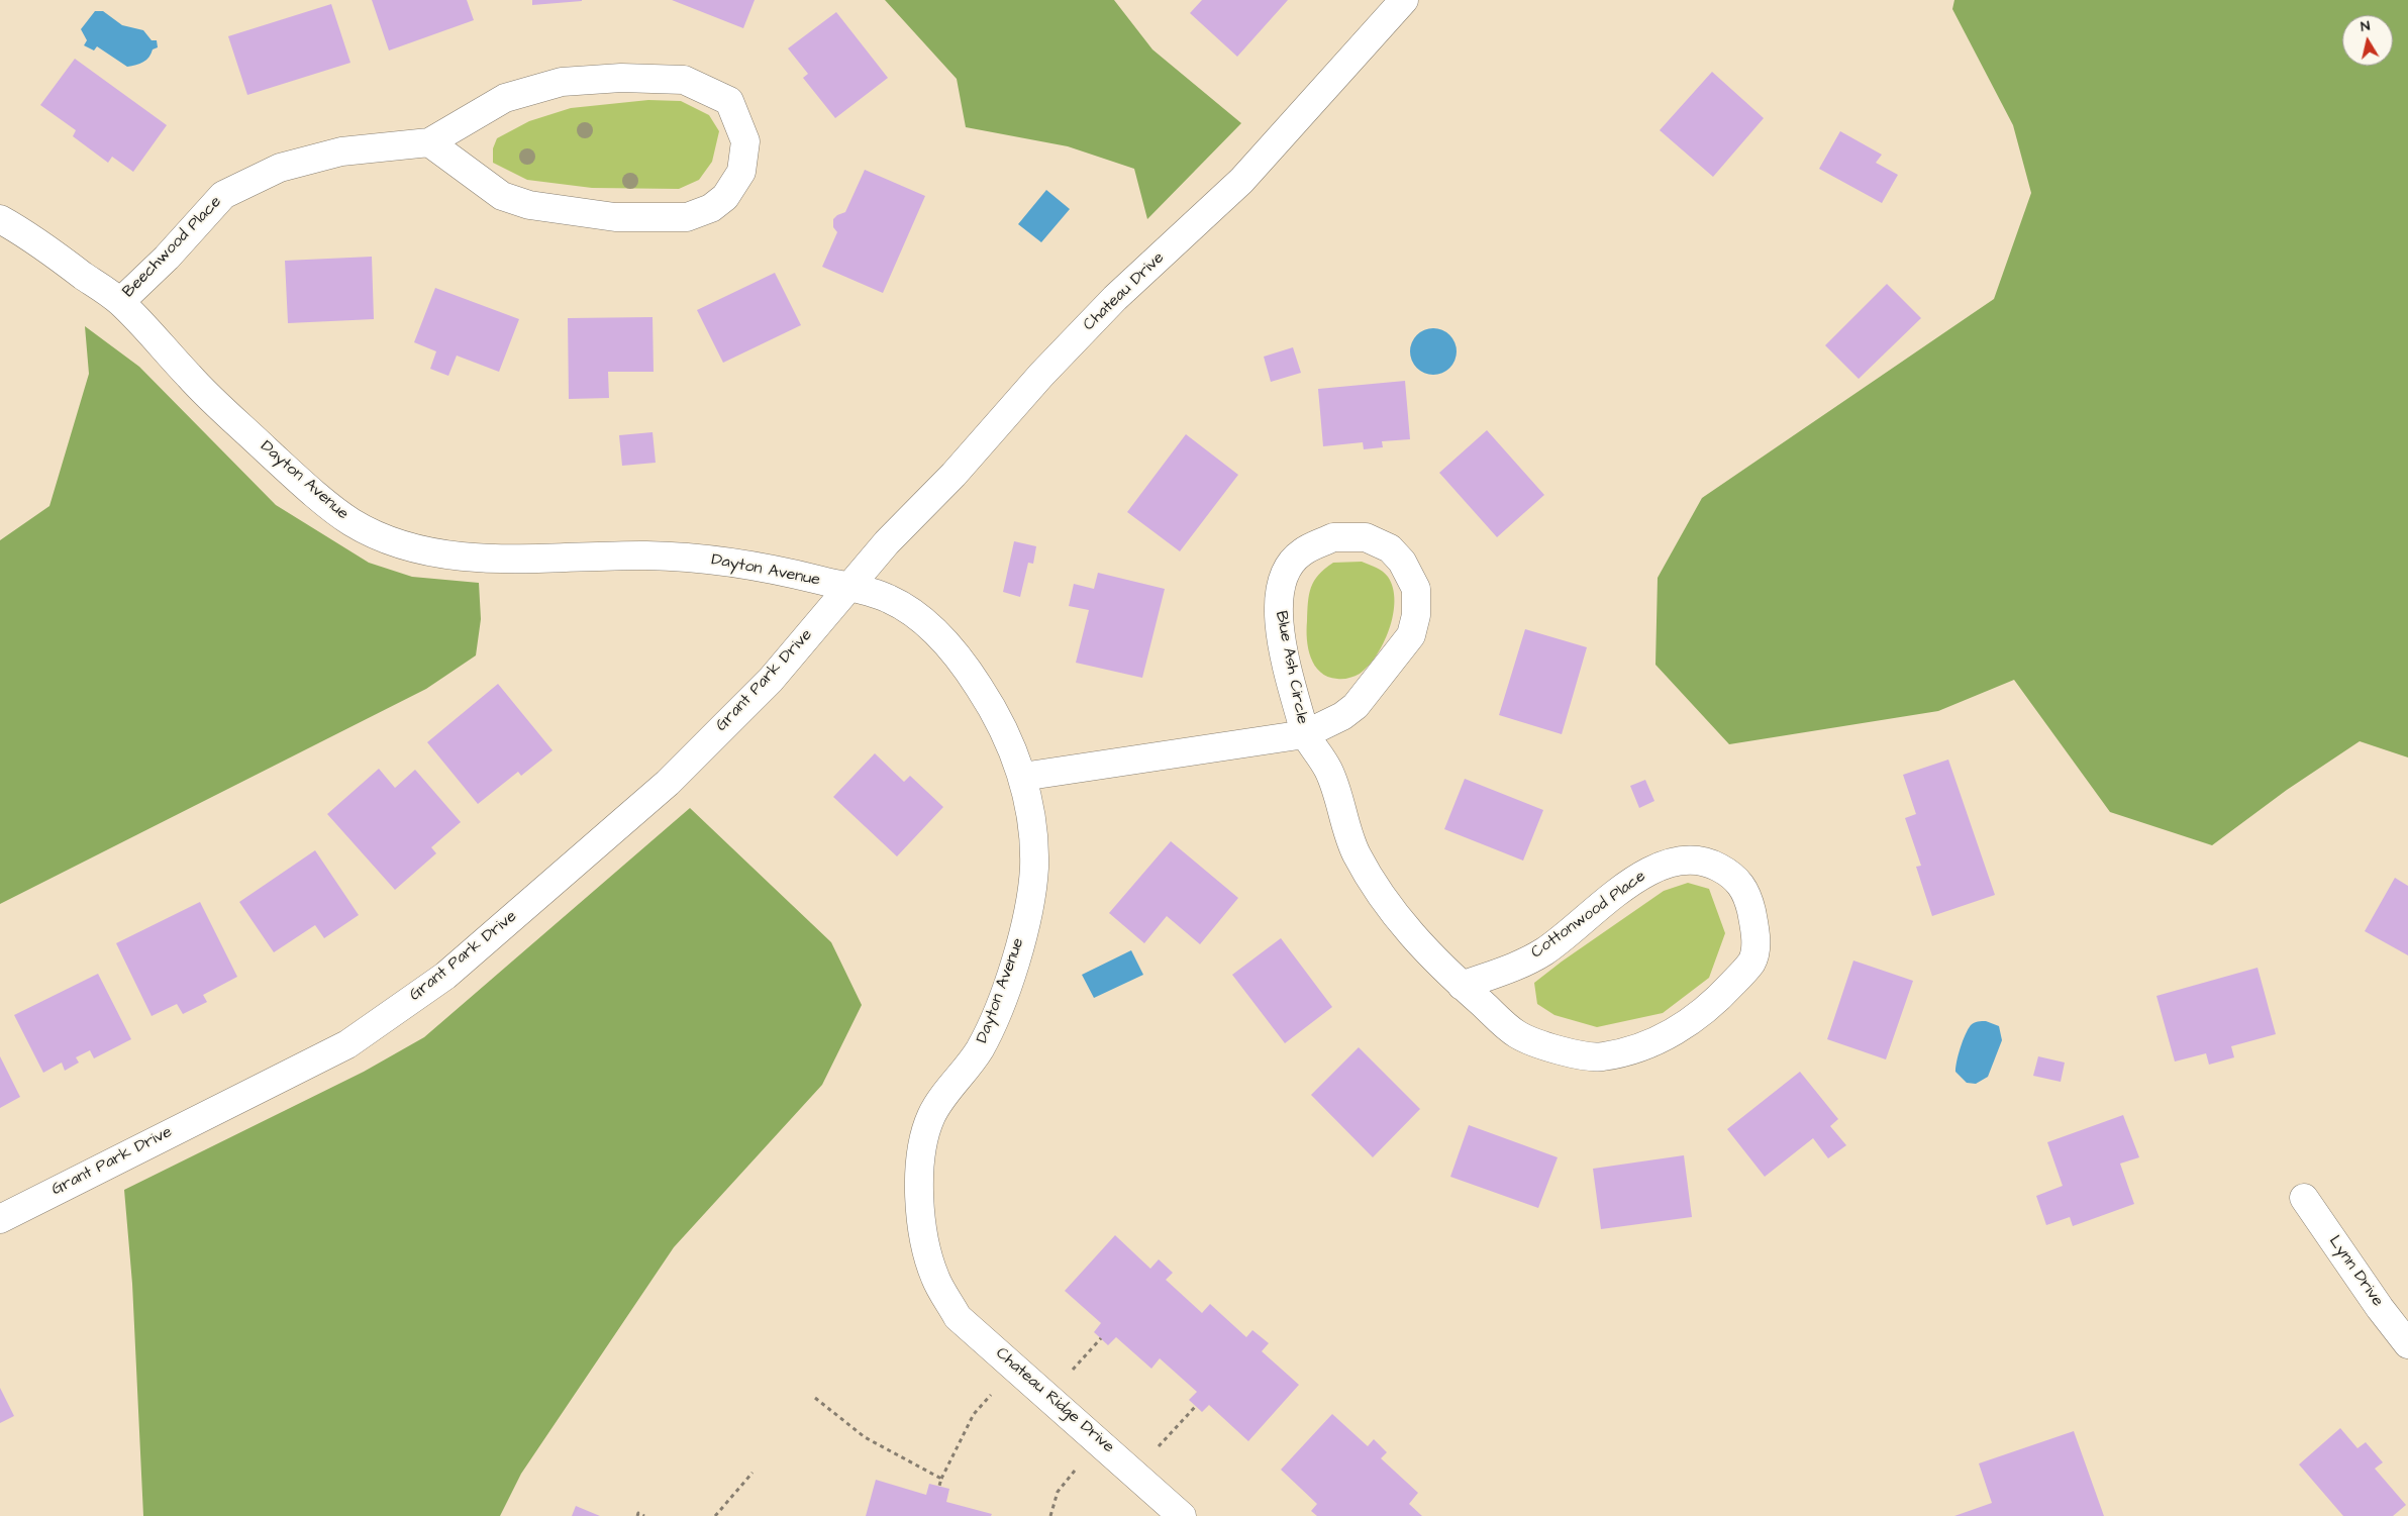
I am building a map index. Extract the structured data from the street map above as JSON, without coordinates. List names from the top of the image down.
{
  "streets": {
    "street": [
      "Beechwood Place",
      "Chateau Drive",
      "Dayton Avenue",
      "Blue Ash Circle",
      "Grant Park Drive",
      "Cottonwood Place",
      "Lynn Drive",
      "Chateau Ridge Drive"
    ]
  },
  "crossings": [
    ["Beechwood Place", "Dayton Avenue"],
    ["Chateau Drive", "Dayton Avenue"],
    ["Chateau Drive", "Grant Park Drive"],
    ["Dayton Avenue", "Blue Ash Circle"],
    ["Dayton Avenue", "Grant Park Drive"],
    ["Dayton Avenue", "Chateau Ridge Drive"],
    ["Blue Ash Circle", "Cottonwood Place"]
  ],
  "north": "top"
}
